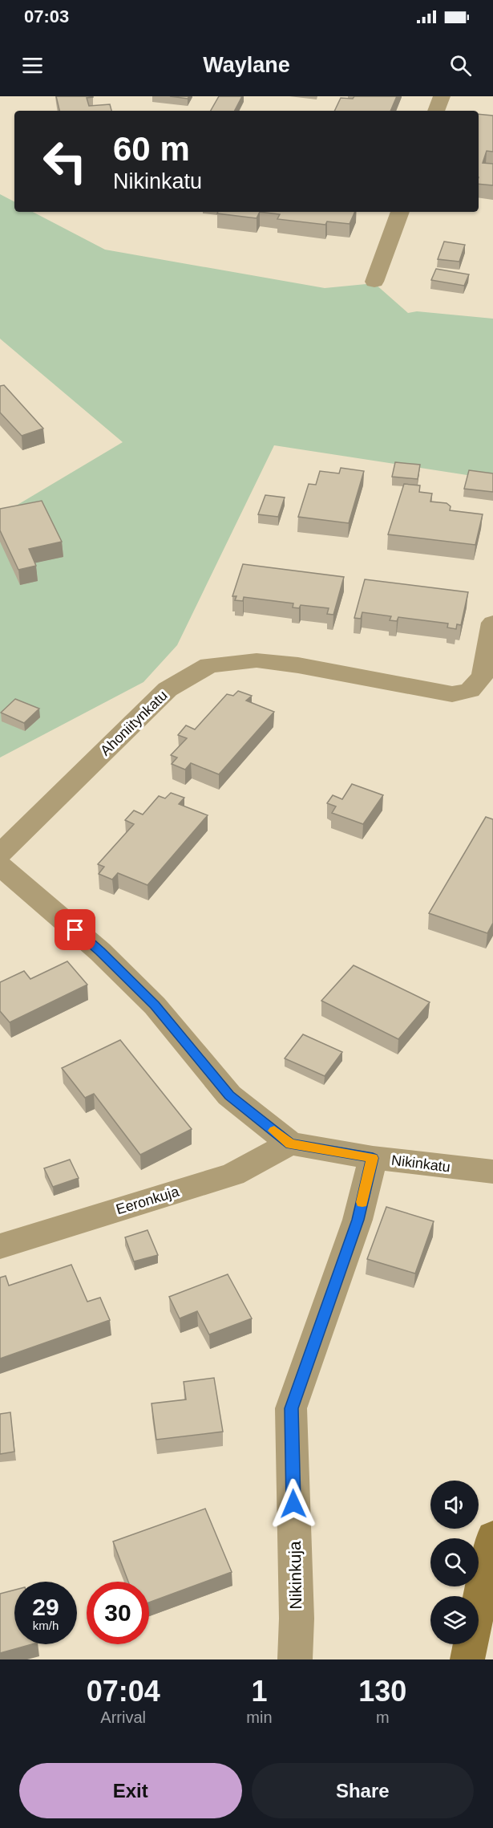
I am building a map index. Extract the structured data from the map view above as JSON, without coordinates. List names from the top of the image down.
{
  "streets": {
    "street": [
      "Ahoniitynkatu",
      "Nikinkatu",
      "Eeronkuja",
      "Nikinkuja"
    ]
  },
  "crossings": [
    ["Nikinkatu", "Eeronkuja"],
    ["Nikinkatu", "Nikinkuja"]
  ],
  "page": {
    "status": "07:03",
    "header": "Waylane",
    "turn": ["60 m", "Nikinkatu"],
    "speed": "29 km/h",
    "limit": "30",
    "eta": [
      "07:04",
      "Arrival",
      "1",
      "min",
      "130",
      "m"
    ],
    "buttons": ["Exit", "Share"]
  }
}
